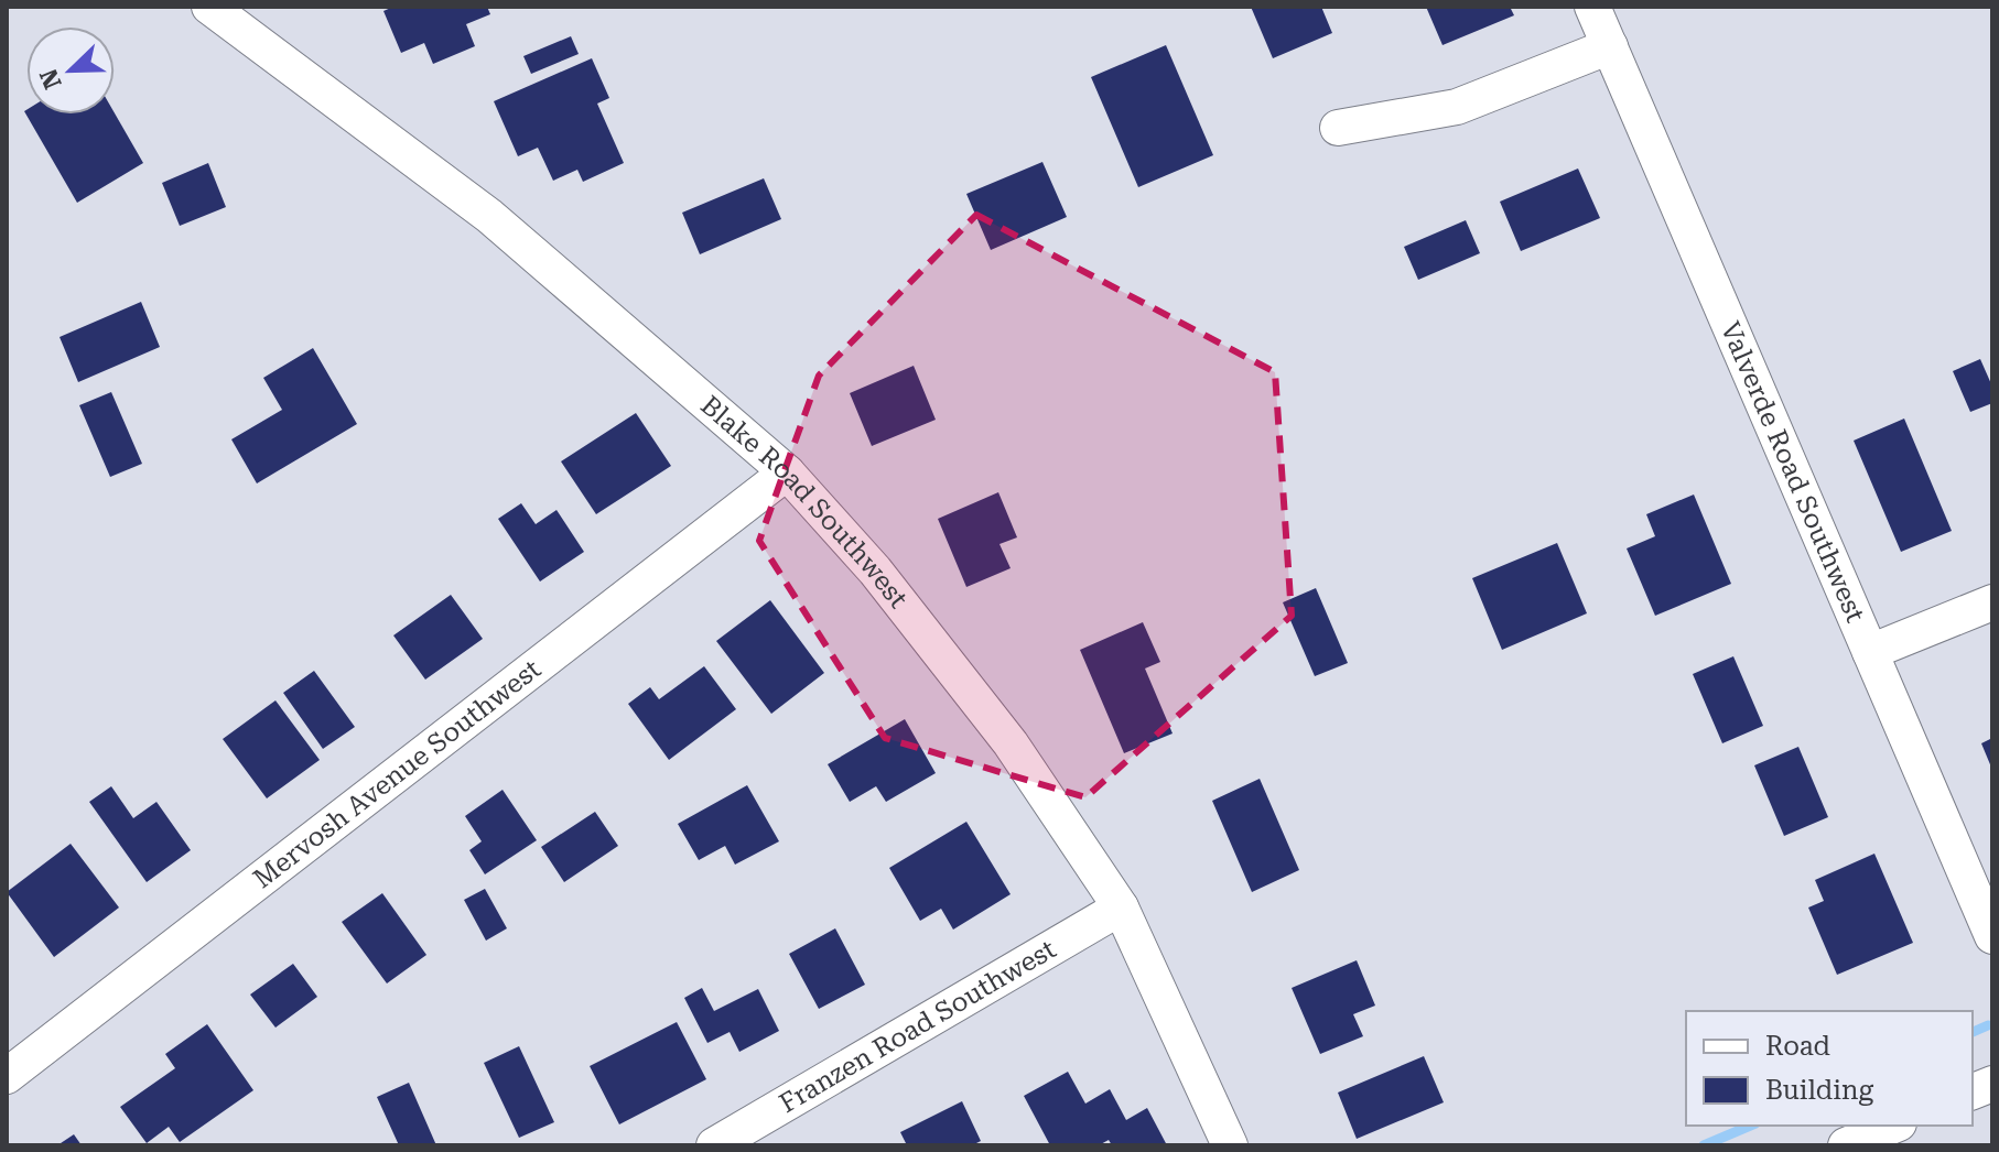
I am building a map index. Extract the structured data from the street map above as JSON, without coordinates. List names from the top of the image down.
{
  "streets": {
    "street": [
      "Valverde Road Southwest",
      "Blake Road Southwest",
      "Mervosh Avenue Southwest",
      "Franzen Road Southwest"
    ]
  },
  "crossings": [
    ["Blake Road Southwest", "Mervosh Avenue Southwest"],
    ["Blake Road Southwest", "Franzen Road Southwest"]
  ],
  "legend": ["Road", "Building"],
  "north": "bottom left"
}
